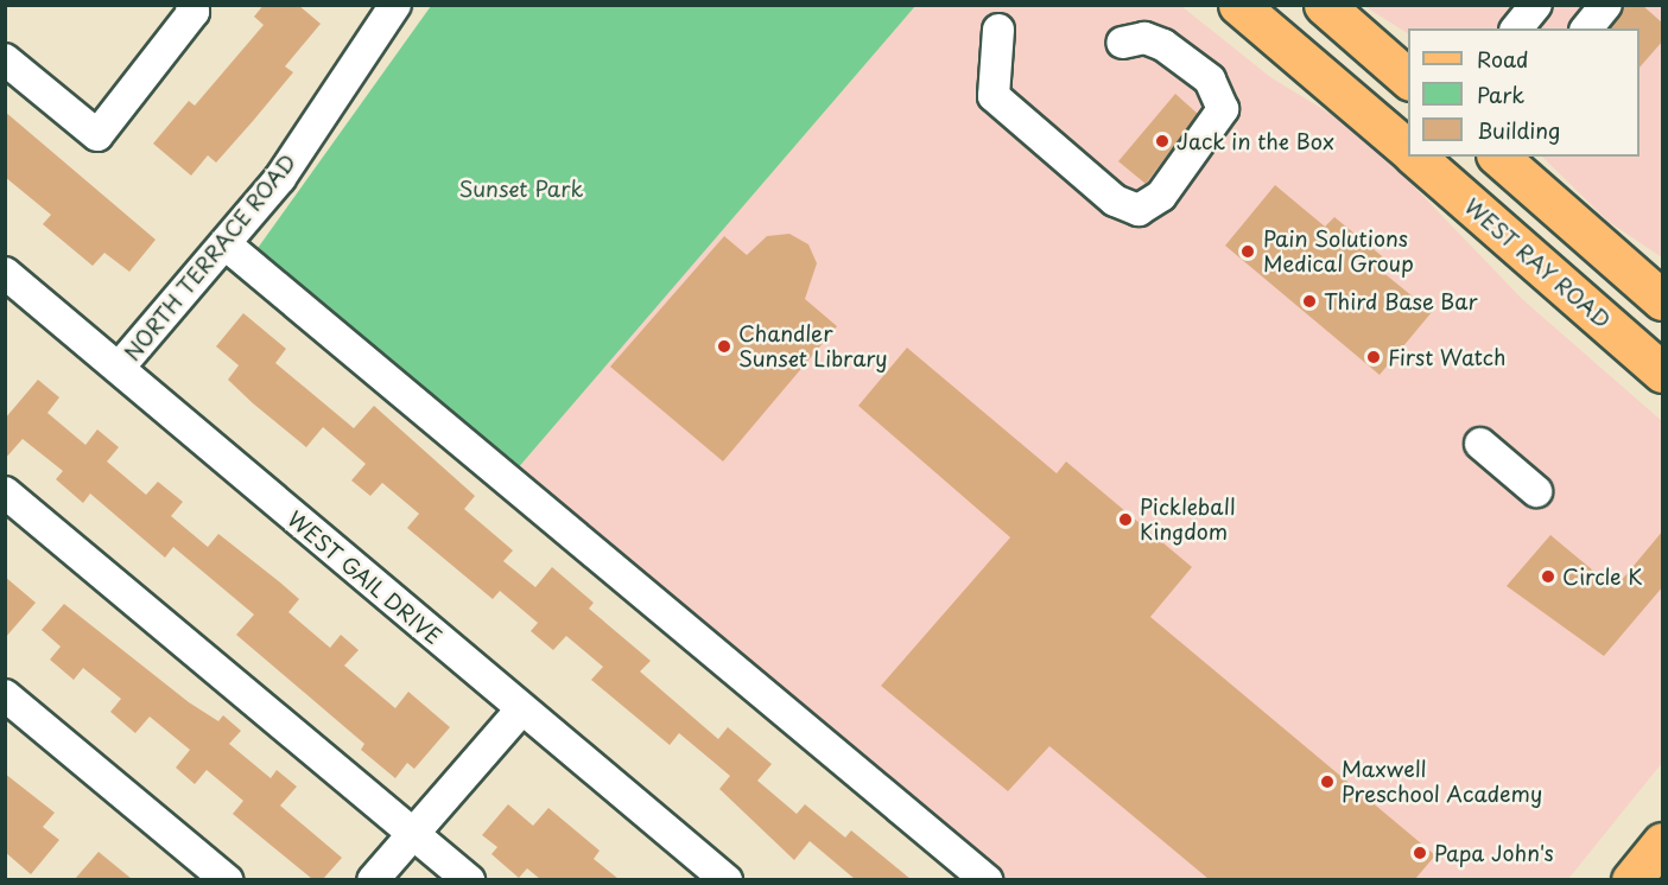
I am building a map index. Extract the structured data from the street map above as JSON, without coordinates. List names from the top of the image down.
{
  "streets": {
    "main road": ["WEST RAY ROAD"],
    "street": ["NORTH TERRACE ROAD", "WEST GAIL DRIVE"]
  },
  "crossings": [
    ["NORTH TERRACE ROAD", "WEST GAIL DRIVE"]
  ],
  "parks": ["Sunset Park"],
  "places": [
    "Jack in the Box",
    "Pain Solutions Medical Group",
    "Third Base Bar",
    "Chandler Sunset Library",
    "First Watch",
    "Pickleball Kingdom",
    "Circle K",
    "Maxwell Preschool Academy",
    "Papa John's"
  ],
  "legend": ["Road", "Park", "Building"]
}
